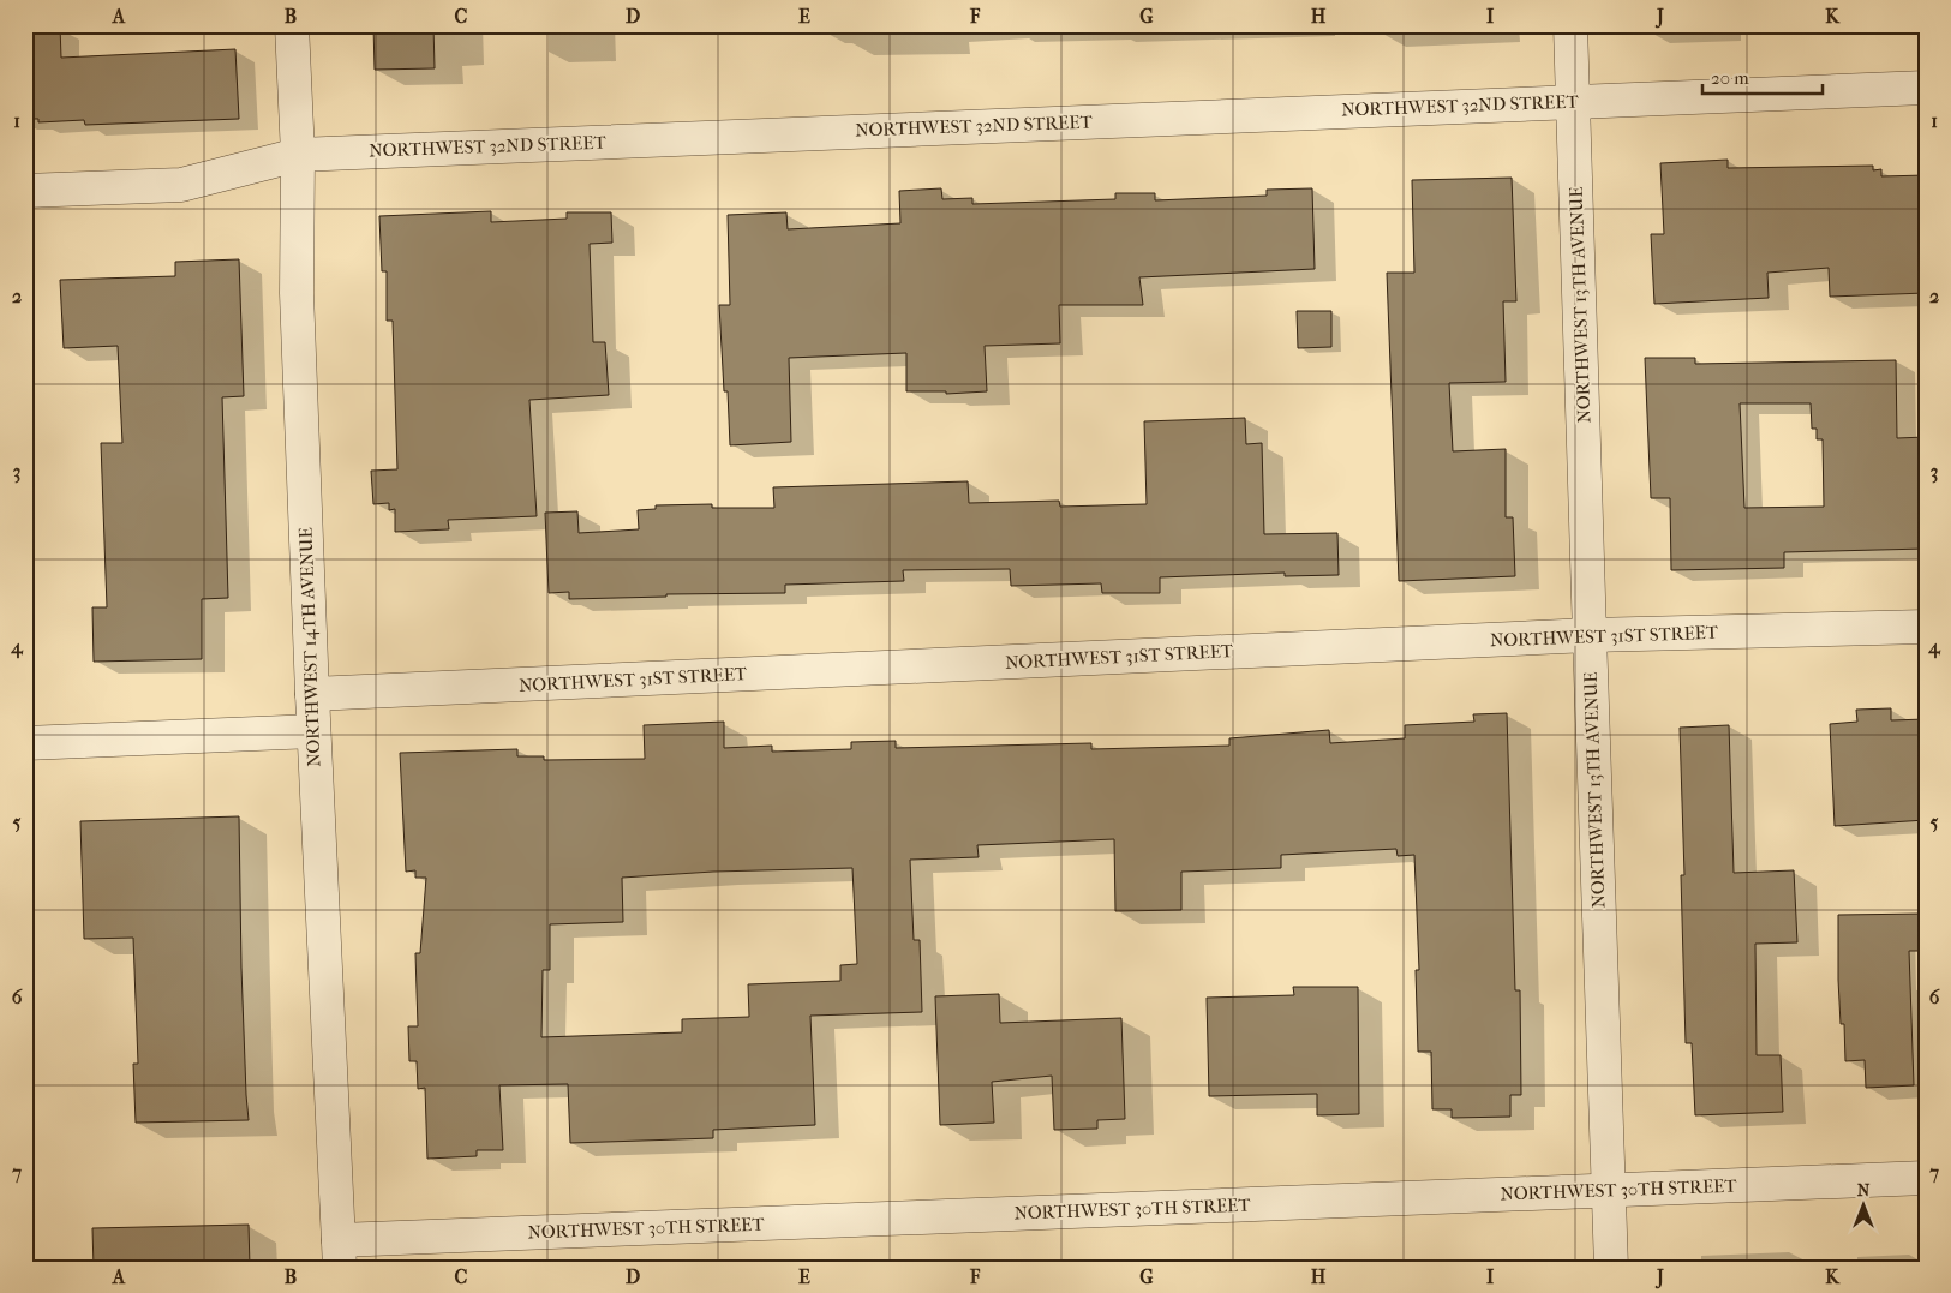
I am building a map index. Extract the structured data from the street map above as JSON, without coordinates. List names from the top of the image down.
{
  "streets": {
    "street": [
      "NORTHWEST 32ND STREET",
      "NORTHWEST 13TH AVENUE",
      "NORTHWEST 31ST STREET",
      "NORTHWEST 14TH AVENUE",
      "NORTHWEST 30TH STREET"
    ]
  },
  "crossings": [
    ["NORTHWEST 32ND STREET", "NORTHWEST 13TH AVENUE"],
    ["NORTHWEST 32ND STREET", "NORTHWEST 14TH AVENUE"],
    ["NORTHWEST 13TH AVENUE", "NORTHWEST 31ST STREET"],
    ["NORTHWEST 13TH AVENUE", "NORTHWEST 30TH STREET"],
    ["NORTHWEST 31ST STREET", "NORTHWEST 14TH AVENUE"],
    ["NORTHWEST 14TH AVENUE", "NORTHWEST 30TH STREET"]
  ],
  "scale_bar": "20 m",
  "north": "top",
  "grid": {
    "columns": [
      "A",
      "B",
      "C",
      "D",
      "E",
      "F",
      "G",
      "H",
      "I",
      "J",
      "K"
    ],
    "rows": [
      "1",
      "2",
      "3",
      "4",
      "5",
      "6",
      "7"
    ]
  }
}
